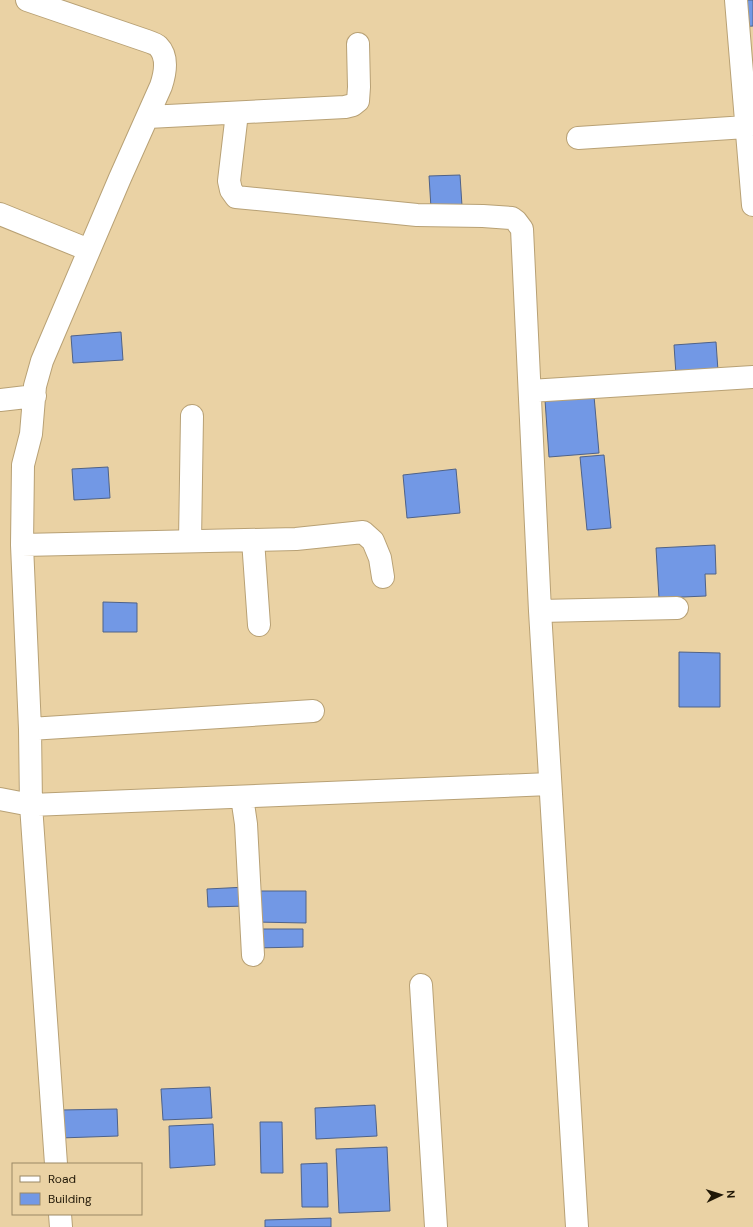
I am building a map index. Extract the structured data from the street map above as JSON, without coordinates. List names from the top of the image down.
{
  "legend": ["Road", "Building"],
  "north": "right"
}
